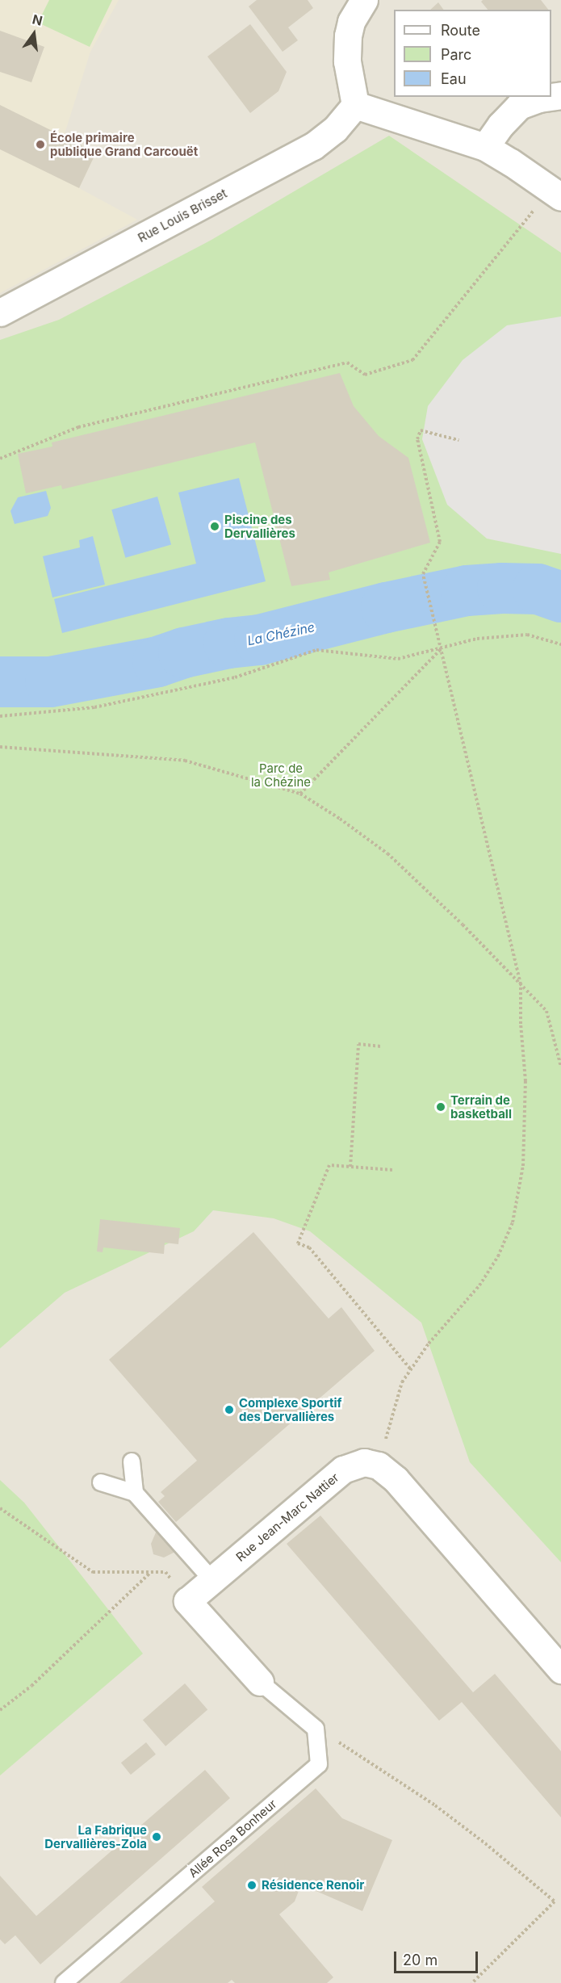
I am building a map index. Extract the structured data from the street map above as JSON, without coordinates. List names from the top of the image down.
{
  "streets": {
    "street": ["Rue Louis Brisset", "Rue Jean-Marc Nattier"],
    "lane": ["Allée Rosa Bonheur"]
  },
  "water": ["La Chézine"],
  "parks": ["Parc de la Chézine"],
  "places": [
    "École primaire publique Grand Carcouët",
    "Piscine des Dervallières",
    "Terrain de basketball",
    "Complexe Sportif des Dervallières",
    "La Fabrique Dervallières-Zola",
    "Résidence Renoir"
  ],
  "legend": ["Route", "Parc", "Eau"],
  "scale_bar": "20 m",
  "north": "top"
}
